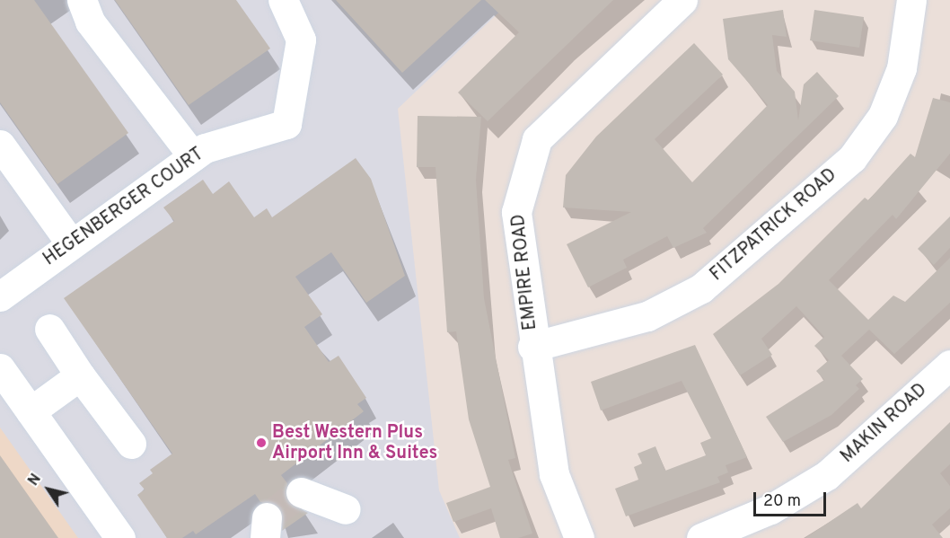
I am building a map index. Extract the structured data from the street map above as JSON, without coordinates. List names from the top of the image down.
{
  "streets": {
    "street": [
      "HEGENBERGER COURT",
      "FITZPATRICK ROAD",
      "EMPIRE ROAD",
      "MAKIN ROAD"
    ]
  },
  "crossings": [
    ["FITZPATRICK ROAD", "EMPIRE ROAD"]
  ],
  "places": ["Best Western Plus Airport Inn & Suites"],
  "scale_bar": "20 m",
  "north": "top left"
}
